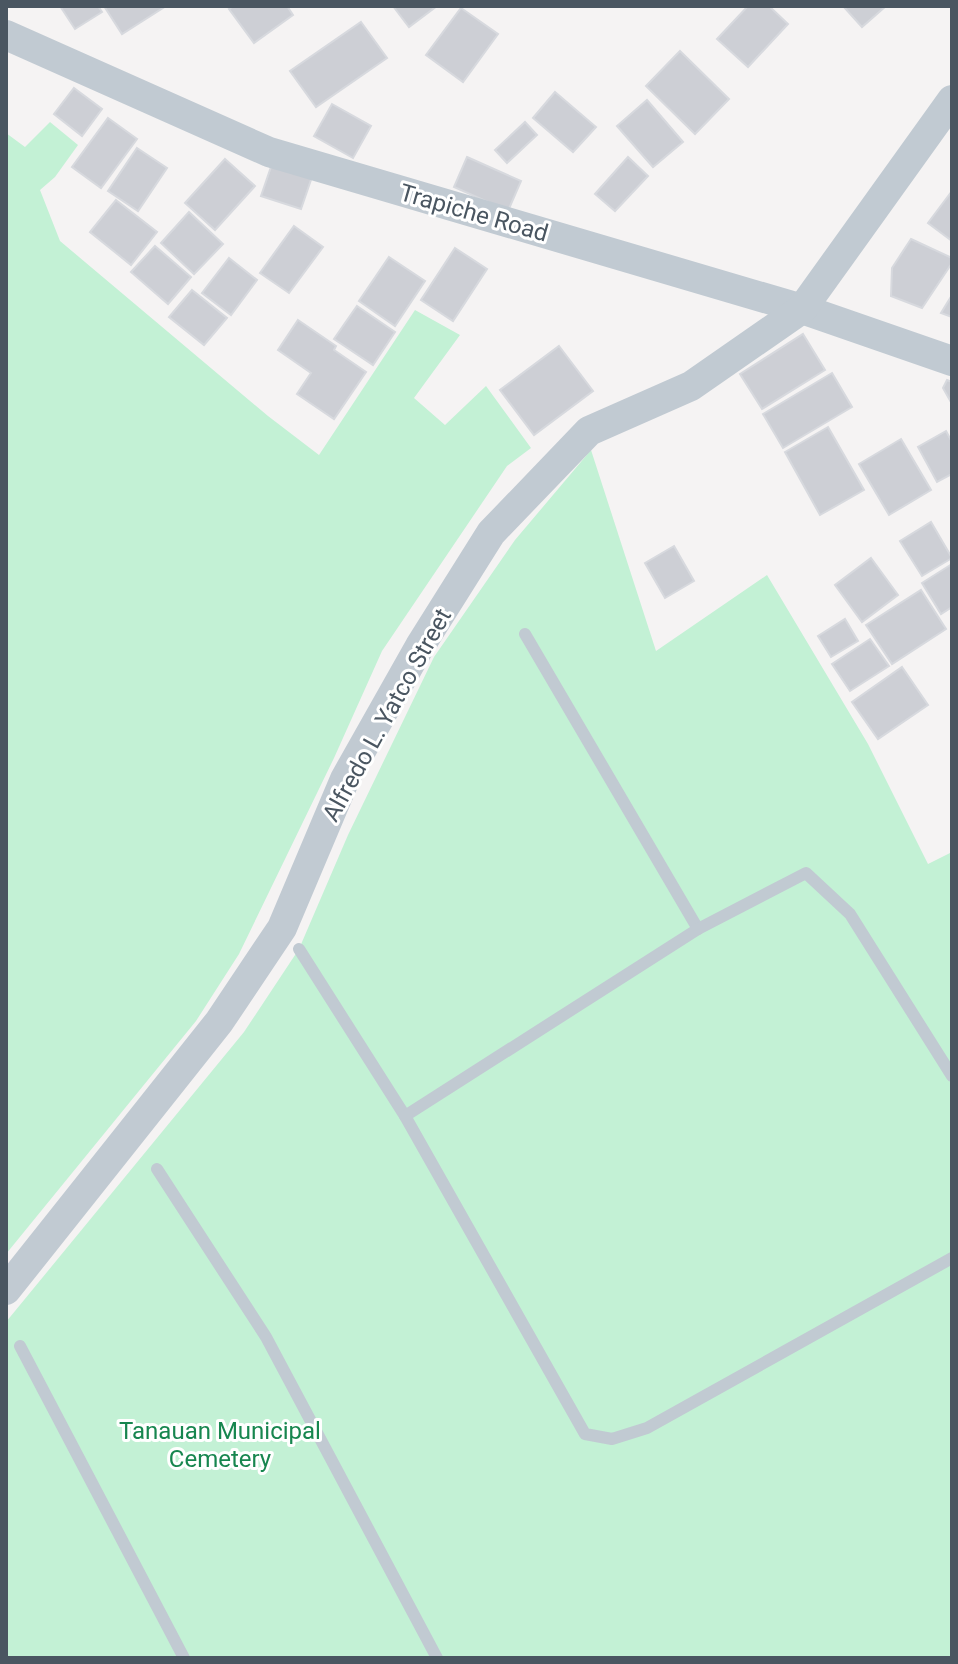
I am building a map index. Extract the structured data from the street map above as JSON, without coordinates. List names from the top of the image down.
{
  "streets": {
    "street": ["Trapiche Road", "Alfredo L. Yatco Street"]
  },
  "crossings": [
    ["Trapiche Road", "Alfredo L. Yatco Street"]
  ],
  "parks": ["Tanauan Municipal Cemetery"]
}
